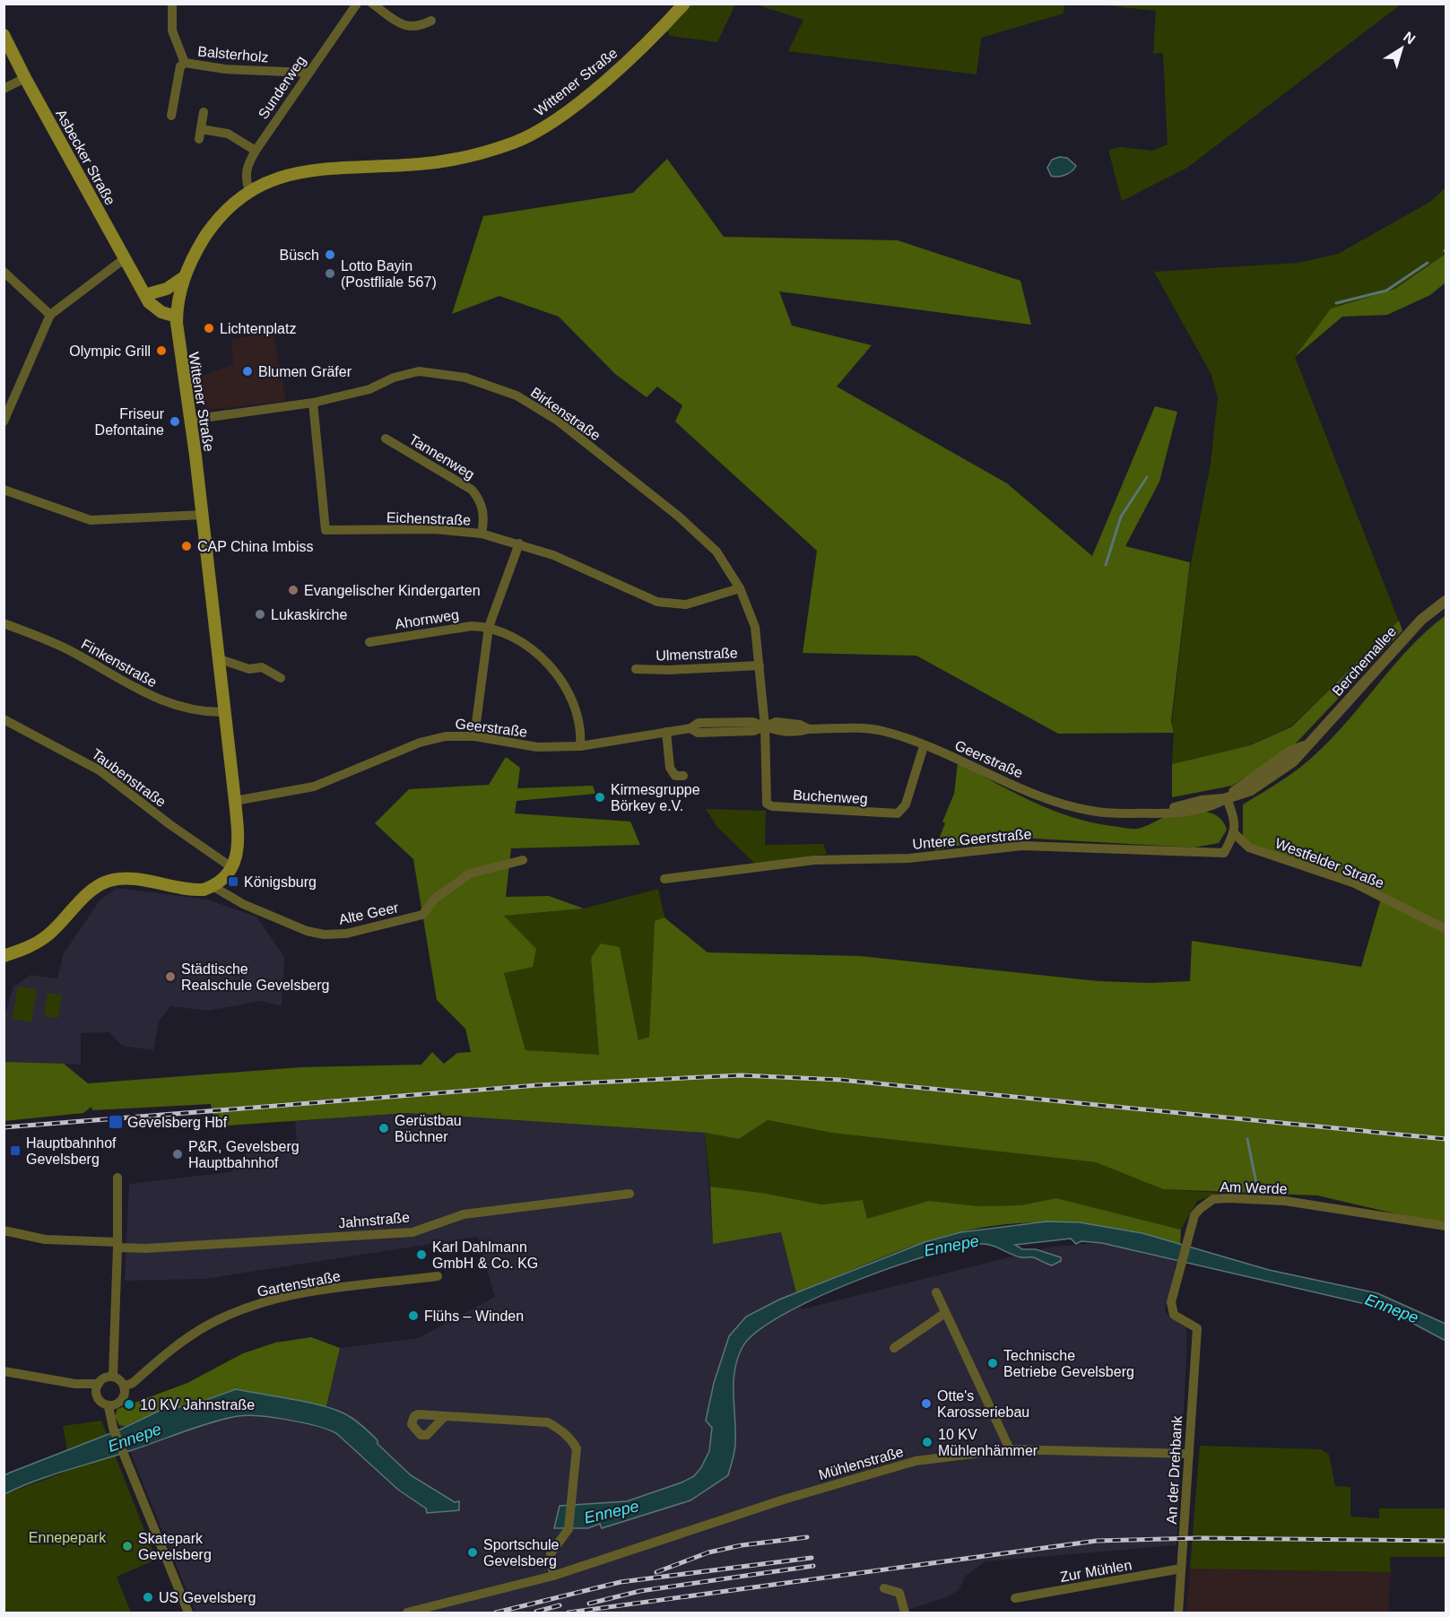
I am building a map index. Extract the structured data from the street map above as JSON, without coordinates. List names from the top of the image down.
{
  "streets": {
    "main road": ["Wittener Straße", "Asbecker Straße"],
    "street": [
      "Balsterholz",
      "Sunderweg",
      "Birkenstraße",
      "Tannenweg",
      "Eichenstraße",
      "Ahornweg",
      "Ulmenstraße",
      "Berchemallee",
      "Finkenstraße",
      "Geerstraße",
      "Taubenstraße",
      "Buchenweg",
      "Untere Geerstraße",
      "Westfelder Straße",
      "Alte Geer",
      "Am Werde",
      "Jahnstraße",
      "Gartenstraße",
      "Mühlenstraße",
      "An der Drehbank",
      "Zur Mühlen"
    ]
  },
  "crossings": [
    ["Balsterholz", "Sunderweg"],
    ["Wittener Straße", "Sunderweg"],
    ["Wittener Straße", "Birkenstraße"],
    ["Wittener Straße", "Finkenstraße"],
    ["Wittener Straße", "Geerstraße"],
    ["Wittener Straße", "Taubenstraße"],
    ["Birkenstraße", "Eichenstraße"],
    ["Birkenstraße", "Ulmenstraße"],
    ["Birkenstraße", "Geerstraße"],
    ["Birkenstraße", "Buchenweg"],
    ["Tannenweg", "Eichenstraße"],
    ["Berchemallee", "Geerstraße"],
    ["Geerstraße", "Buchenweg"],
    ["Untere Geerstraße", "Westfelder Straße"],
    ["Am Werde", "An der Drehbank"],
    ["Mühlenstraße", "An der Drehbank"],
    ["An der Drehbank", "Zur Mühlen"]
  ],
  "water": ["Ennepe"],
  "parks": ["Ennepepark"],
  "places": {
    "other": [
      "Büsch",
      "Lotto Bayin (Postfliale 567)",
      "Lichtenplatz",
      "Olympic Grill",
      "Blumen Gräfer",
      "Friseur Defontaine",
      "CAP China Imbiss",
      "Evangelischer Kindergarten",
      "Lukaskirche",
      "Kirmesgruppe Börkey e.V.",
      "Städtische Realschule Gevelsberg",
      "Gerüstbau Büchner",
      "P&R, Gevelsberg Hauptbahnhof",
      "Karl Dahlmann GmbH & Co. KG",
      "Flühs – Winden",
      "Technische Betriebe Gevelsberg",
      "Otte's Karosseriebau",
      "10 KV Jahnstraße",
      "10 KV Mühlenhämmer",
      "Skatepark Gevelsberg",
      "Sportschule Gevelsberg",
      "US Gevelsberg"
    ],
    "transit": ["Königsburg", "Gevelsberg Hbf", "Hauptbahnhof Gevelsberg"]
  },
  "north": "top right"
}
